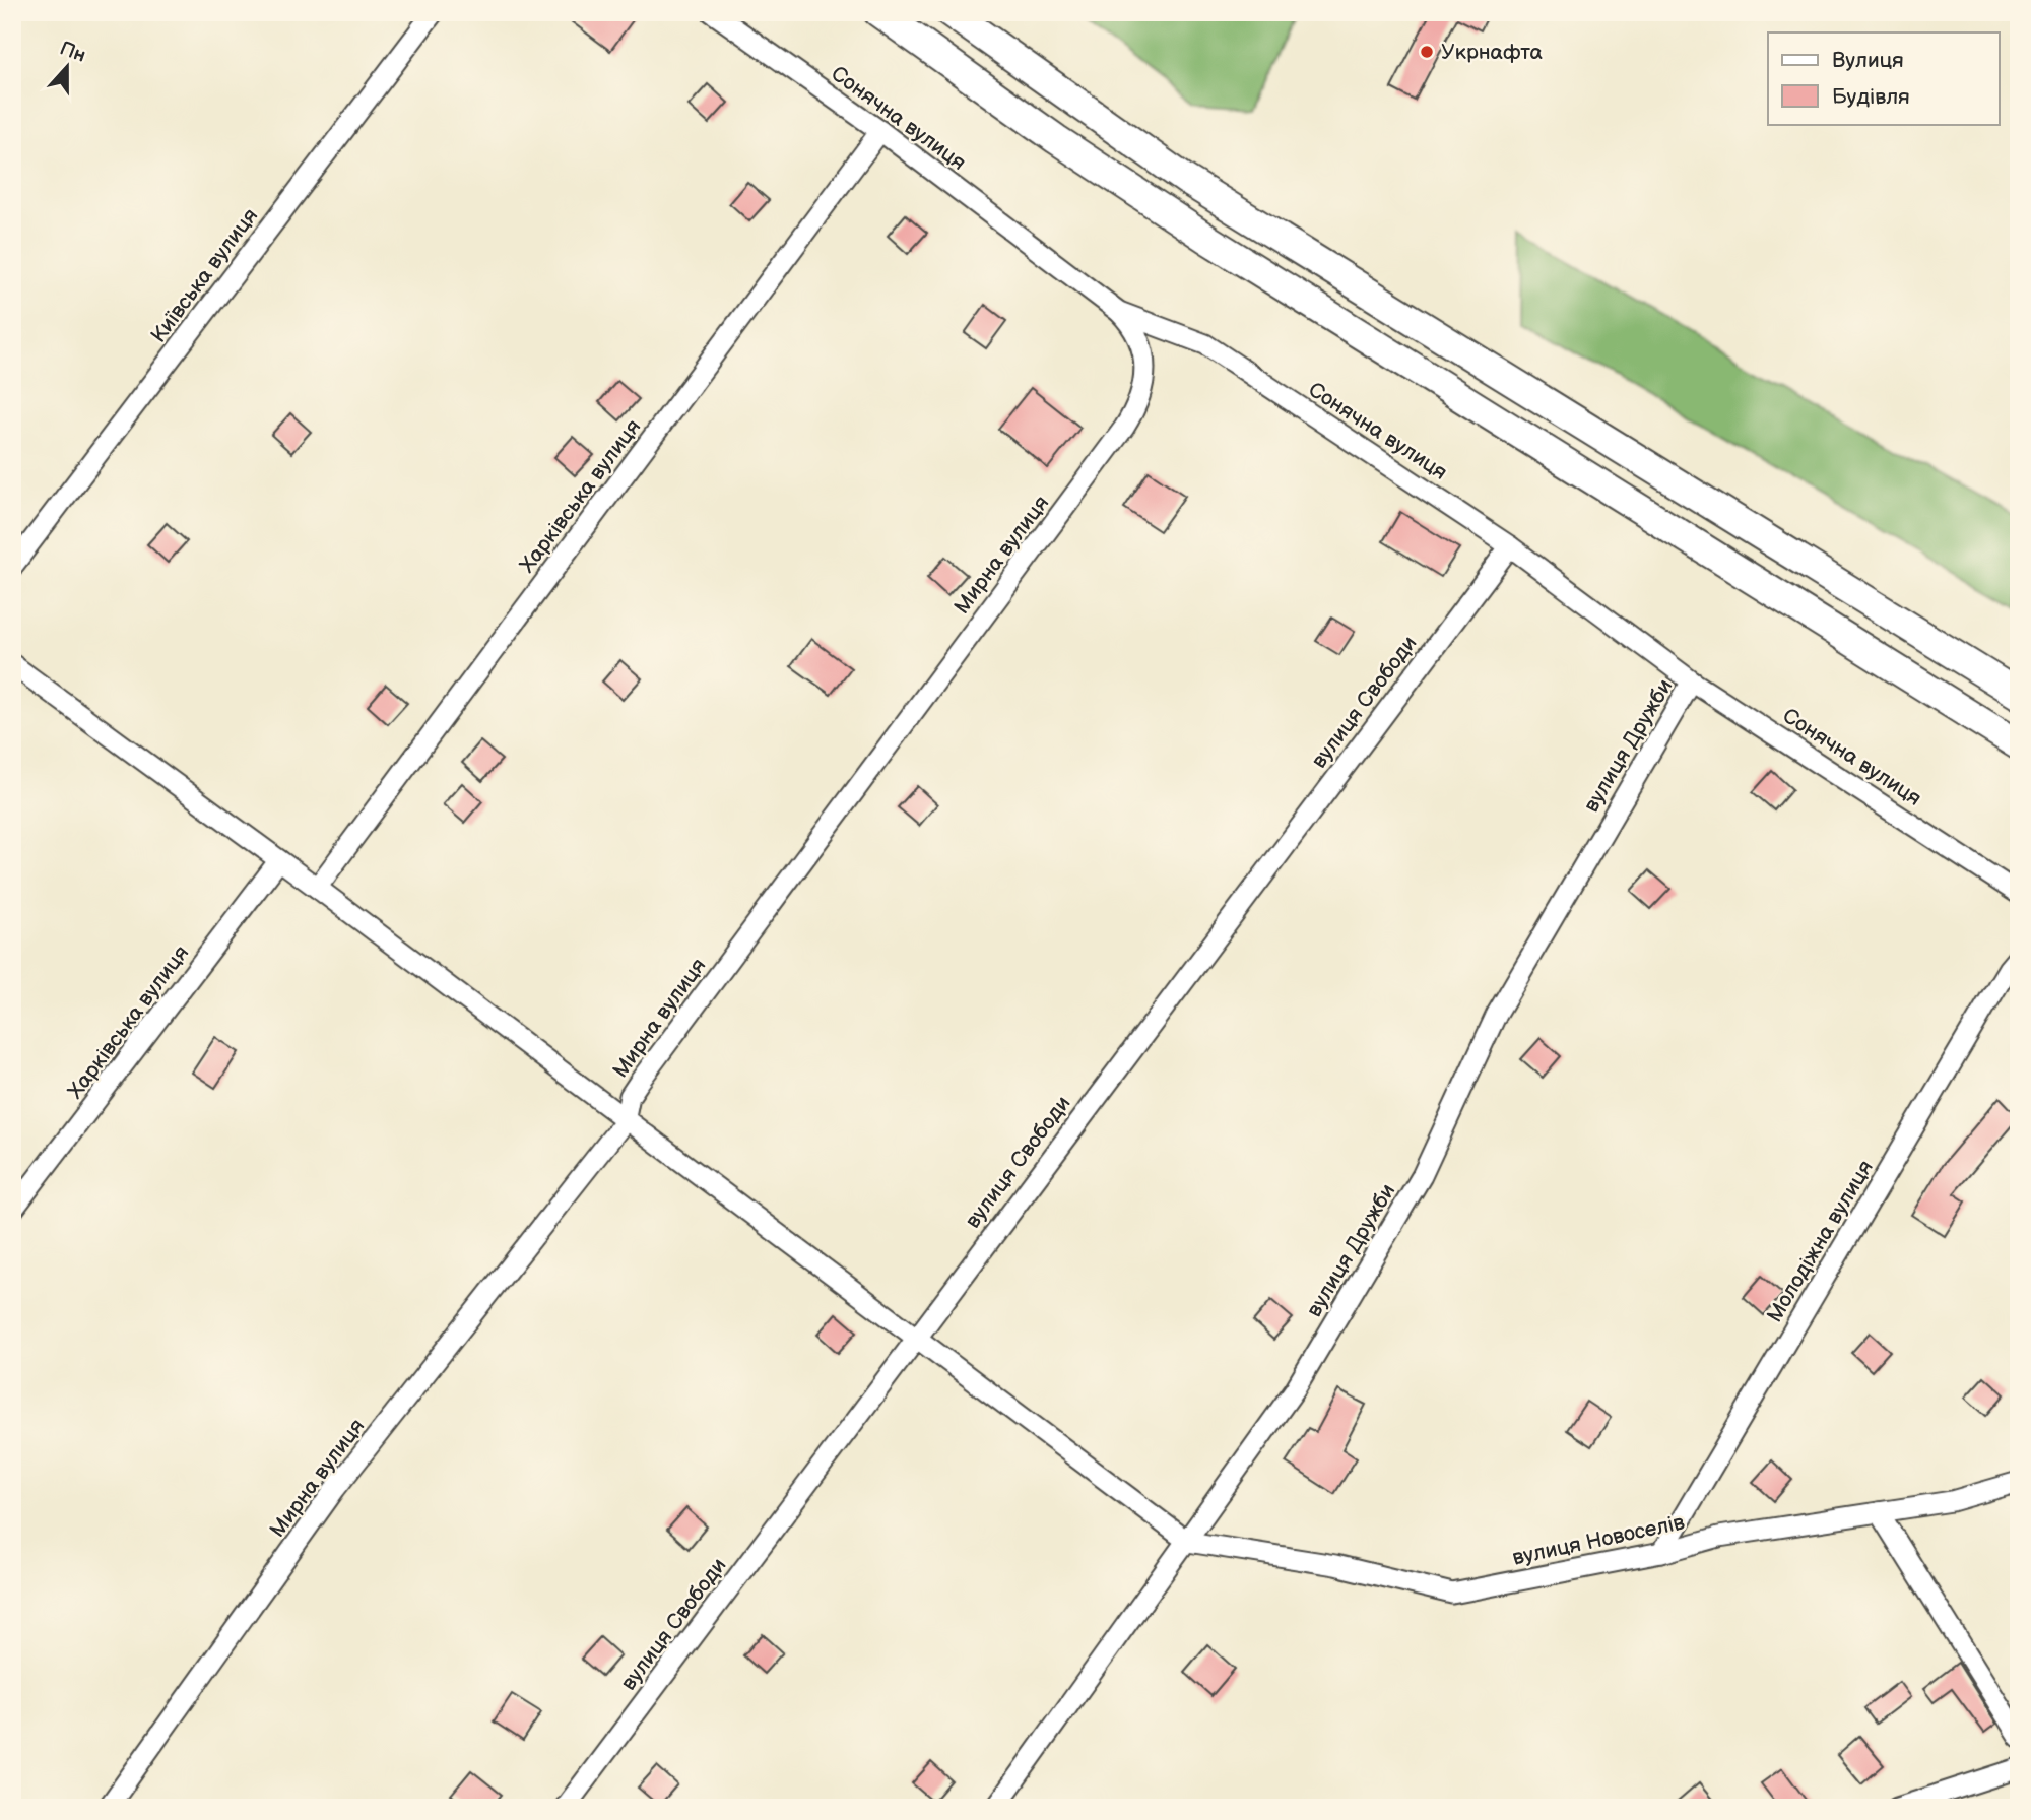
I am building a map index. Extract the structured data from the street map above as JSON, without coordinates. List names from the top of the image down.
{
  "streets": {
    "street": [
      "Сонячна вулиця",
      "Київська вулиця",
      "Харківська вулиця",
      "Мирна вулиця",
      "вулиця Свободи",
      "вулиця Дружби",
      "Молодіжна вулиця",
      "вулиця Новоселів"
    ]
  },
  "crossings": [
    ["Сонячна вулиця", "Харківська вулиця"],
    ["Сонячна вулиця", "Мирна вулиця"],
    ["Сонячна вулиця", "вулиця Свободи"],
    ["Сонячна вулиця", "вулиця Дружби"],
    ["вулиця Дружби", "вулиця Новоселів"],
    ["Молодіжна вулиця", "вулиця Новоселів"]
  ],
  "places": ["Укрнафта"],
  "legend": ["Вулиця", "Будівля"],
  "north": "top"
}
